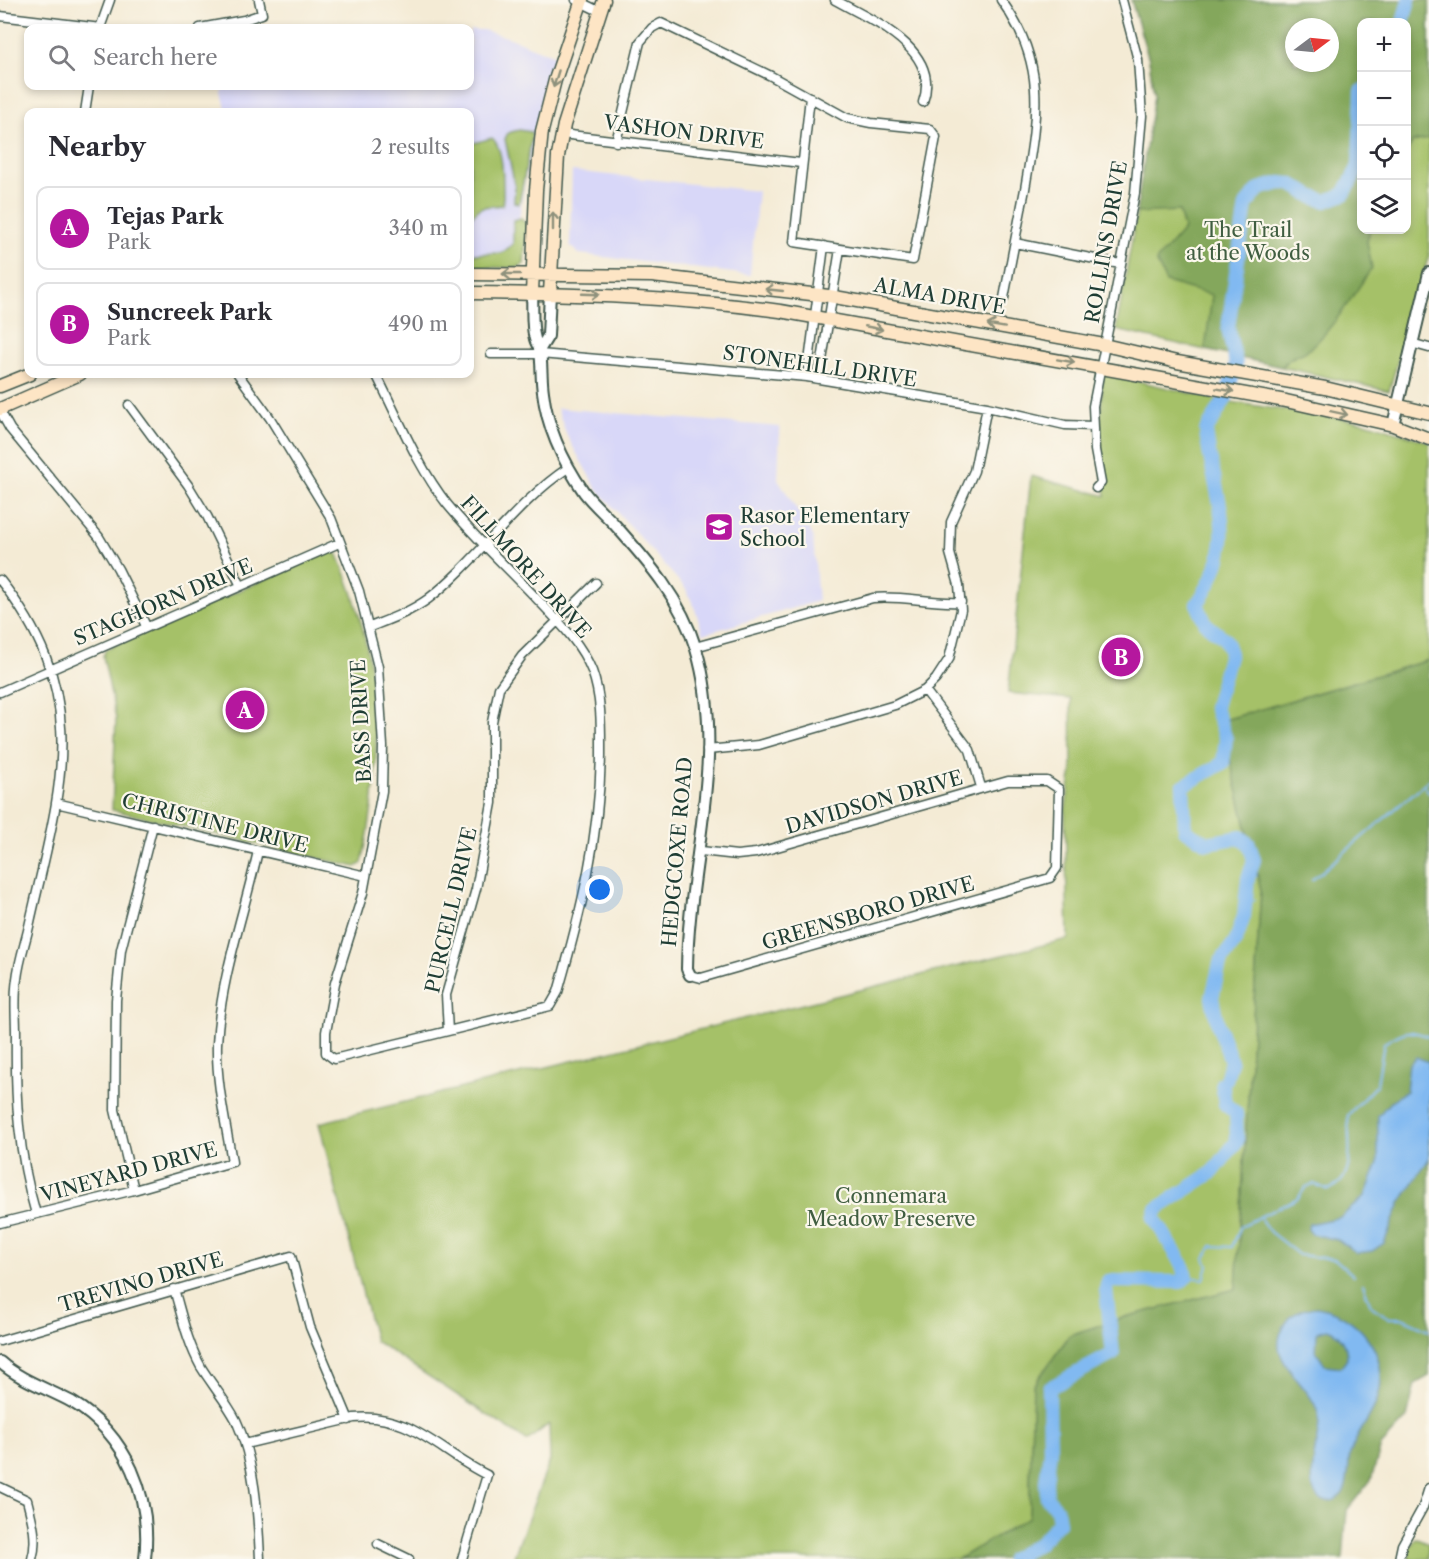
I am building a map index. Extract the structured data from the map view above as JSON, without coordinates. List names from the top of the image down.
{
  "streets": {
    "main road": ["ALMA DRIVE", "HEDGCOXE ROAD"],
    "street": [
      "VASHON DRIVE",
      "ROLLINS DRIVE",
      "STONEHILL DRIVE",
      "FILLMORE DRIVE",
      "STAGHORN DRIVE",
      "BASS DRIVE",
      "DAVIDSON DRIVE",
      "CHRISTINE DRIVE",
      "PURCELL DRIVE",
      "GREENSBORO DRIVE",
      "VINEYARD DRIVE",
      "TREVINO DRIVE"
    ]
  },
  "crossings": [
    ["VASHON DRIVE", "HEDGCOXE ROAD"],
    ["ROLLINS DRIVE", "ALMA DRIVE"],
    ["ROLLINS DRIVE", "STONEHILL DRIVE"],
    ["ALMA DRIVE", "HEDGCOXE ROAD"],
    ["STONEHILL DRIVE", "HEDGCOXE ROAD"],
    ["FILLMORE DRIVE", "BASS DRIVE"],
    ["FILLMORE DRIVE", "PURCELL DRIVE"],
    ["STAGHORN DRIVE", "BASS DRIVE"],
    ["BASS DRIVE", "CHRISTINE DRIVE"],
    ["BASS DRIVE", "PURCELL DRIVE"],
    ["DAVIDSON DRIVE", "HEDGCOXE ROAD"],
    ["DAVIDSON DRIVE", "GREENSBORO DRIVE"],
    ["CHRISTINE DRIVE", "VINEYARD DRIVE"],
    ["HEDGCOXE ROAD", "GREENSBORO DRIVE"]
  ],
  "parks": ["The Trail at the Woods", "Connemara Meadow Preserve"],
  "places": {
    "school or university": ["Rasor Elementary School"]
  },
  "north": "right",
  "page": {
    "map_buttons": ["+", "−"],
    "search": "Search here",
    "heading": ["Nearby", "2 results"],
    "list": [
      {
        "mark": "A",
        "name": "Tejas Park",
        "note": "Park",
        "value": "340 m"
      },
      {
        "mark": "B",
        "name": "Suncreek Park",
        "note": "Park",
        "value": "490 m"
      }
    ],
    "pins": ["B", "A"]
  }
}
